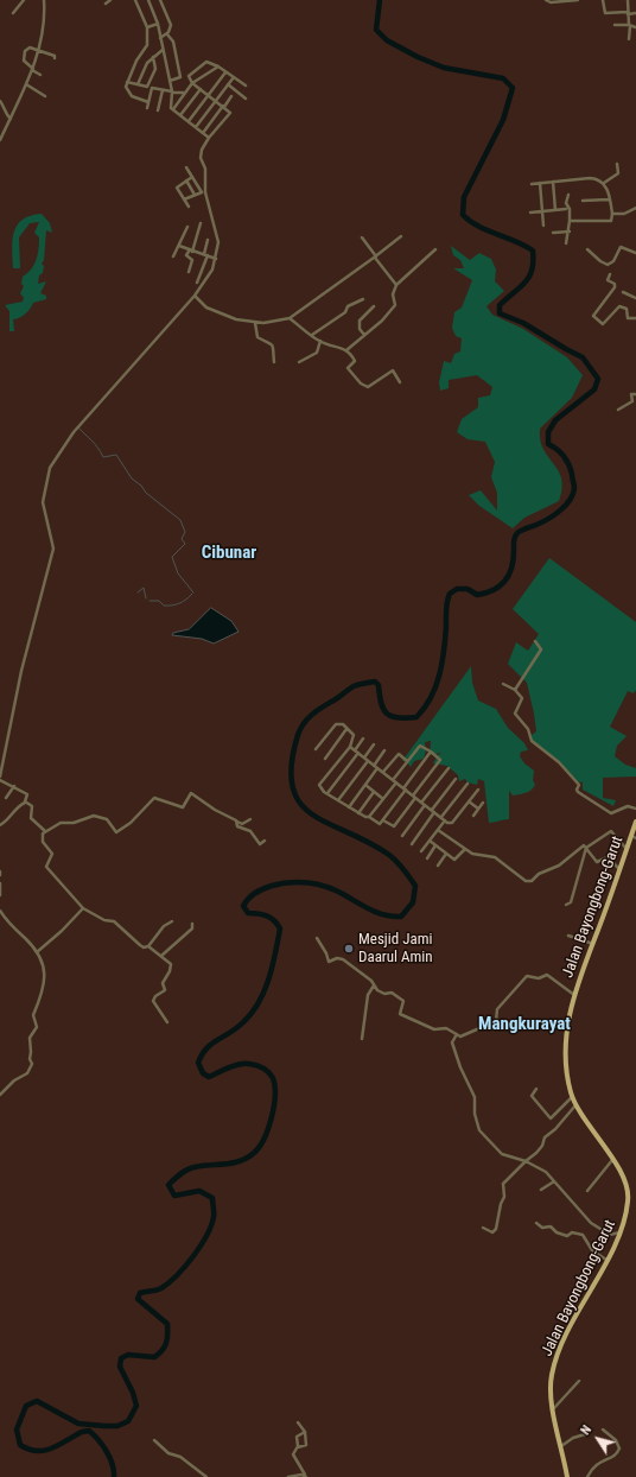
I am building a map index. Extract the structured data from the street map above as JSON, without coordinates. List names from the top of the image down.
{
  "streets": {
    "main road": ["Jalan Bayongbong-Garut"]
  },
  "districts": ["Cibunar", "Mangkurayat"],
  "places": ["Mesjid Jami Daarul Amin"],
  "north": "top left"
}
